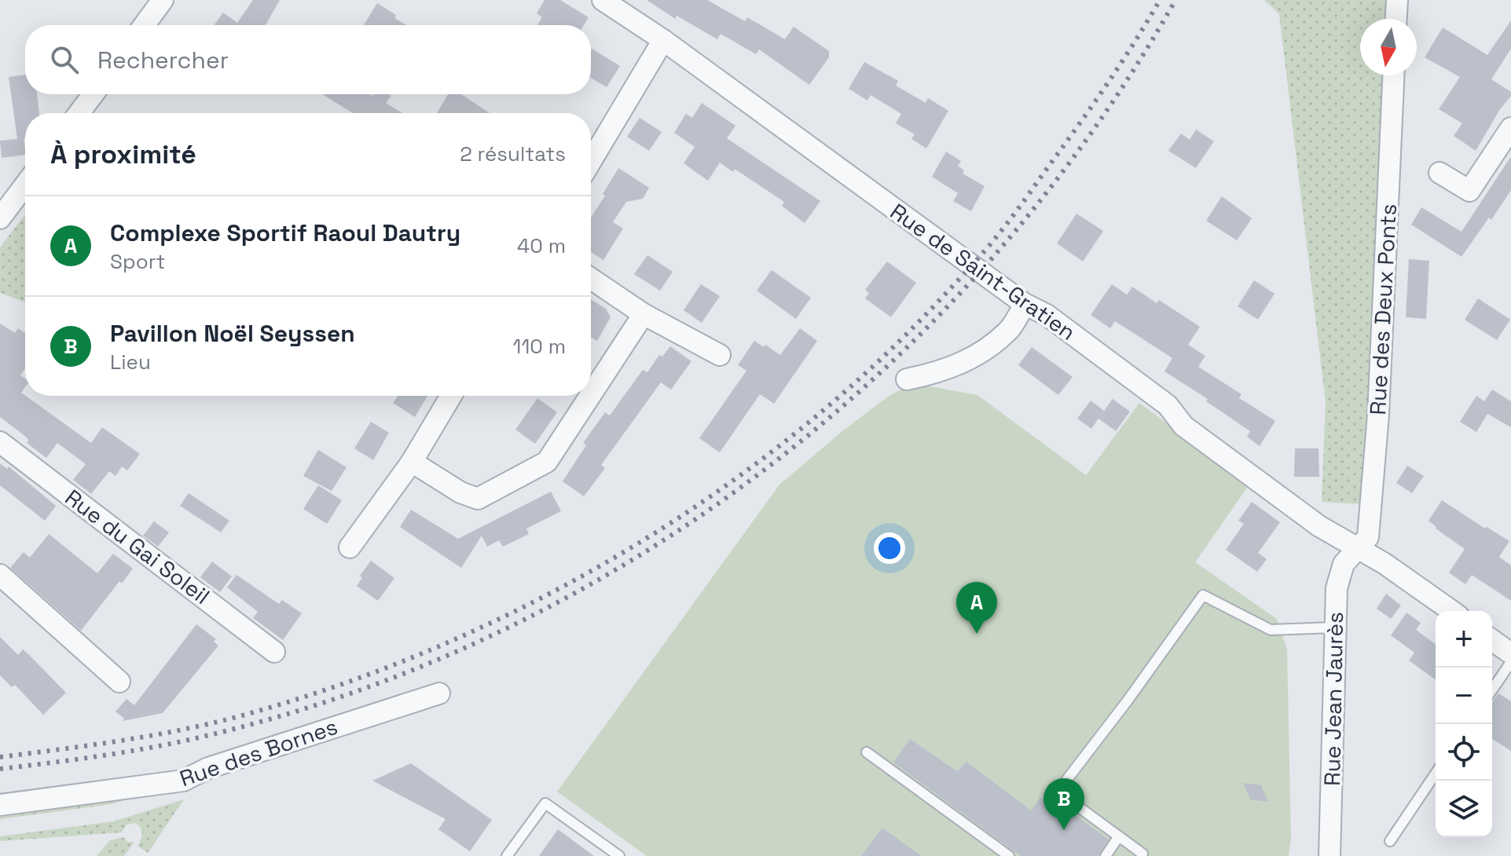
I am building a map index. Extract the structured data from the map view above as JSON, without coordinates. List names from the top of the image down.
{
  "streets": {
    "street": [
      "Rue de Saint-Gratien",
      "Rue des Deux Ponts",
      "Rue du Gai Soleil",
      "Rue Jean Jaurès",
      "Rue des Bornes"
    ]
  },
  "crossings": [
    ["Rue de Saint-Gratien", "Rue des Deux Ponts"],
    ["Rue de Saint-Gratien", "Rue Jean Jaurès"],
    ["Rue des Deux Ponts", "Rue Jean Jaurès"]
  ],
  "north": "bottom",
  "page": {
    "search": "Rechercher",
    "heading": ["À proximité", "2 résultats"],
    "list": [
      {
        "mark": "A",
        "name": "Complexe Sportif Raoul Dautry",
        "note": "Sport",
        "value": "40 m"
      },
      {
        "mark": "B",
        "name": "Pavillon Noël Seyssen",
        "note": "Lieu",
        "value": "110 m"
      }
    ],
    "pins": ["A", "B"],
    "map_buttons": ["+", "−"]
  }
}
